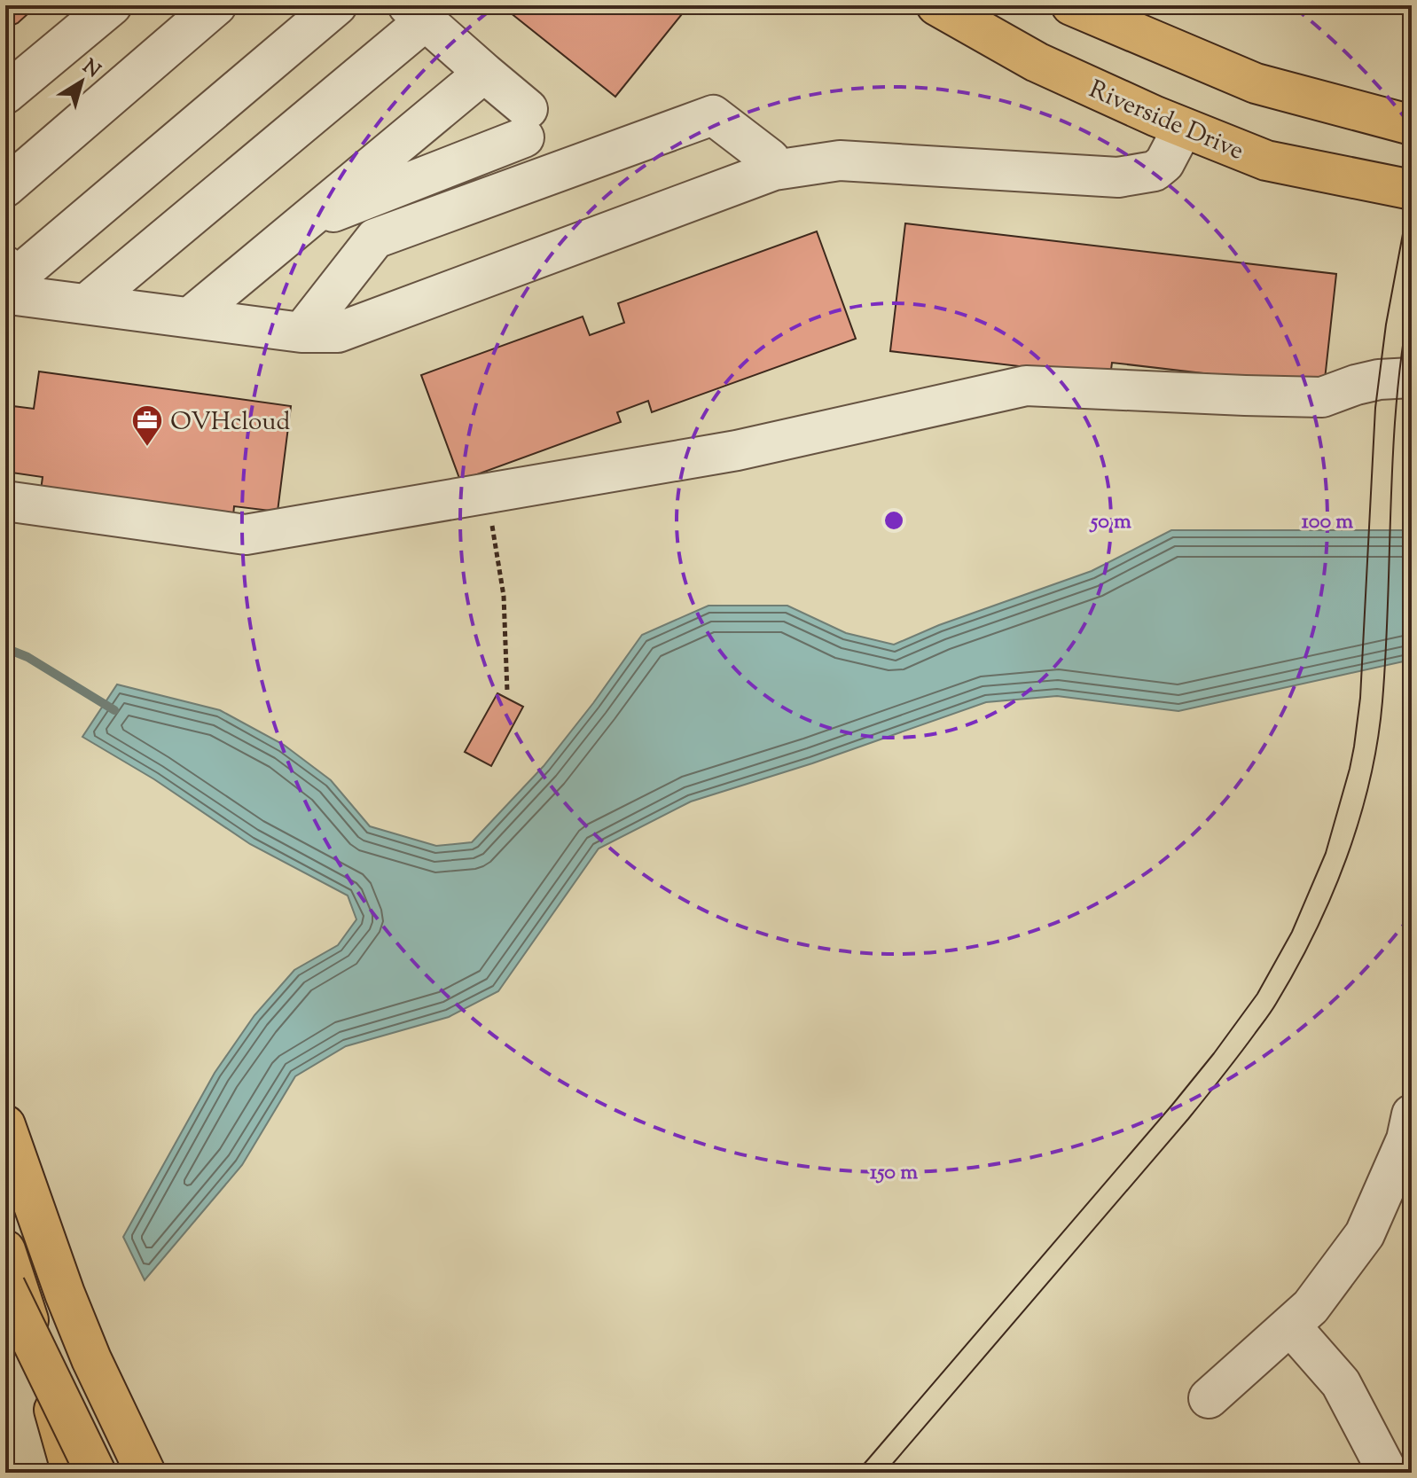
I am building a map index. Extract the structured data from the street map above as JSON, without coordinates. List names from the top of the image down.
{
  "streets": {
    "main road": ["Riverside Drive"]
  },
  "places": {
    "office": ["OVHcloud"]
  },
  "north": "top right",
  "rings": ["50 m", "100 m", "150 m"]
}
